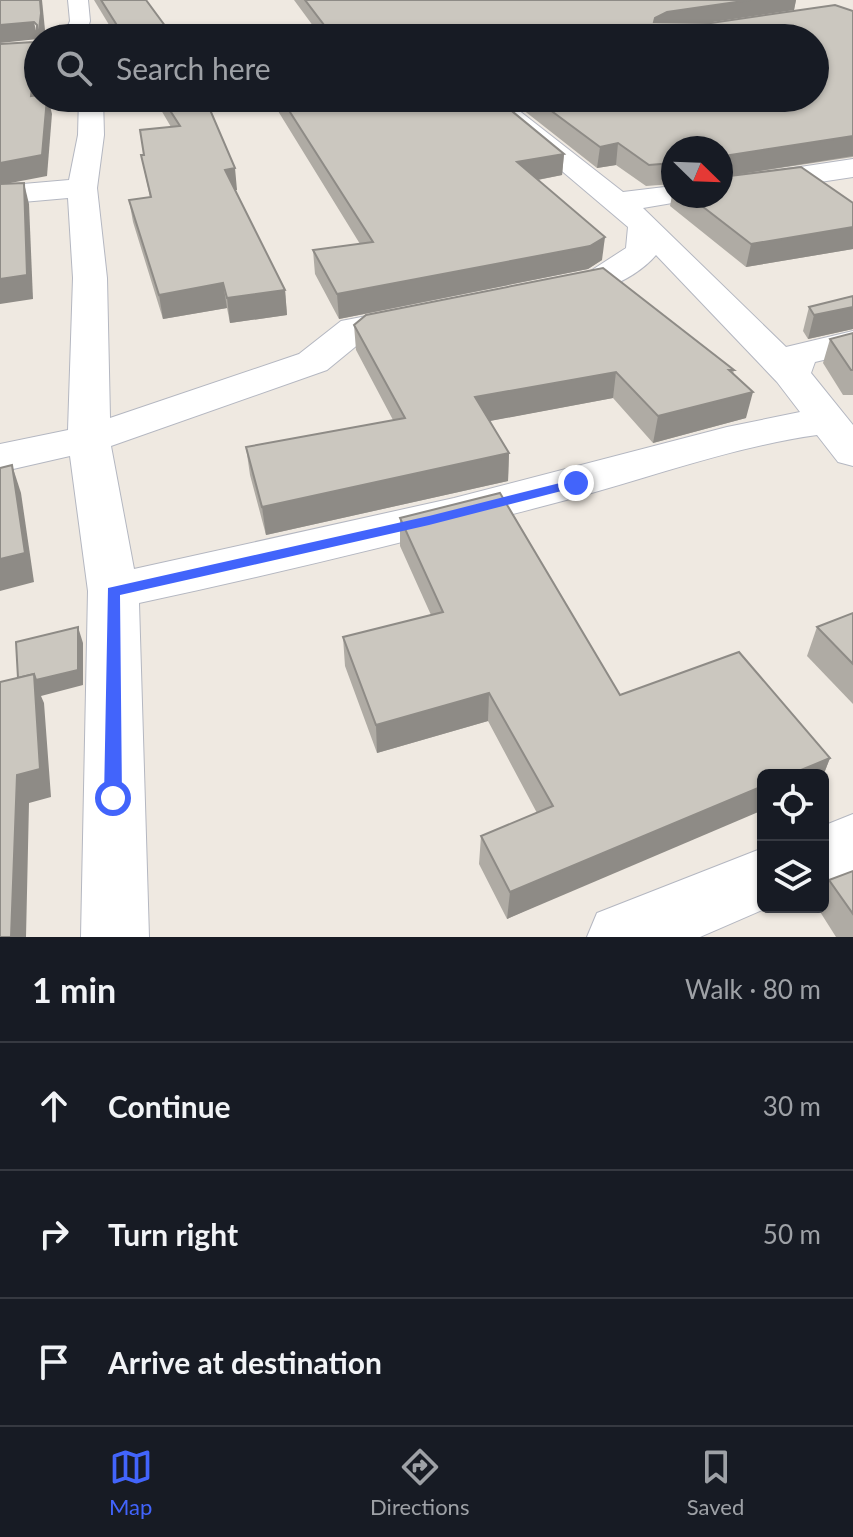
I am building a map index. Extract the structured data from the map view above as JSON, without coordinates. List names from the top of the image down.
{
  "north": "bottom right",
  "page": {
    "search": "Search here",
    "heading": ["1 min", "Walk · 80 m"],
    "list": [
      ["Continue", "30 m"],
      ["Turn right", "50 m"],
      "Arrive at destination"
    ],
    "nav": ["Map", "Directions", "Saved"]
  }
}
